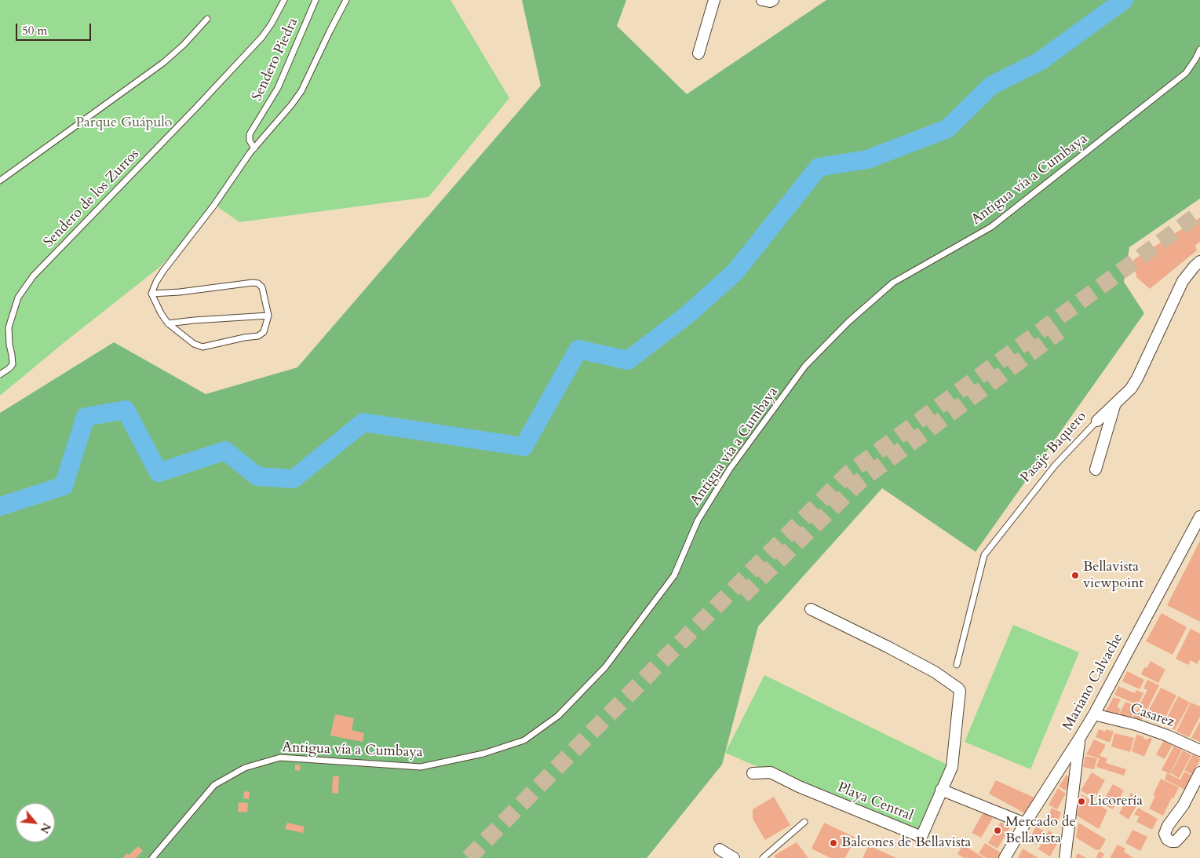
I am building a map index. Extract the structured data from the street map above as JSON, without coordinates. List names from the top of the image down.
{
  "streets": {
    "street": [
      "Pasaje Baquero",
      "Mariano Calvache",
      "Casarez",
      "Playa Central"
    ],
    "lane": ["Sendero Piedra", "Antigua vía a Cumbaya", "Sendero de los Zurros"]
  },
  "crossings": [
    ["Mariano Calvache", "Casarez"]
  ],
  "parks": ["Parque Guápulo"],
  "places": [
    "Bellavista viewpoint",
    "Licorería",
    "Mercado de Bellavista",
    "Balcones de Bellavista"
  ],
  "scale_bar": "50 m",
  "north": "bottom right"
}
